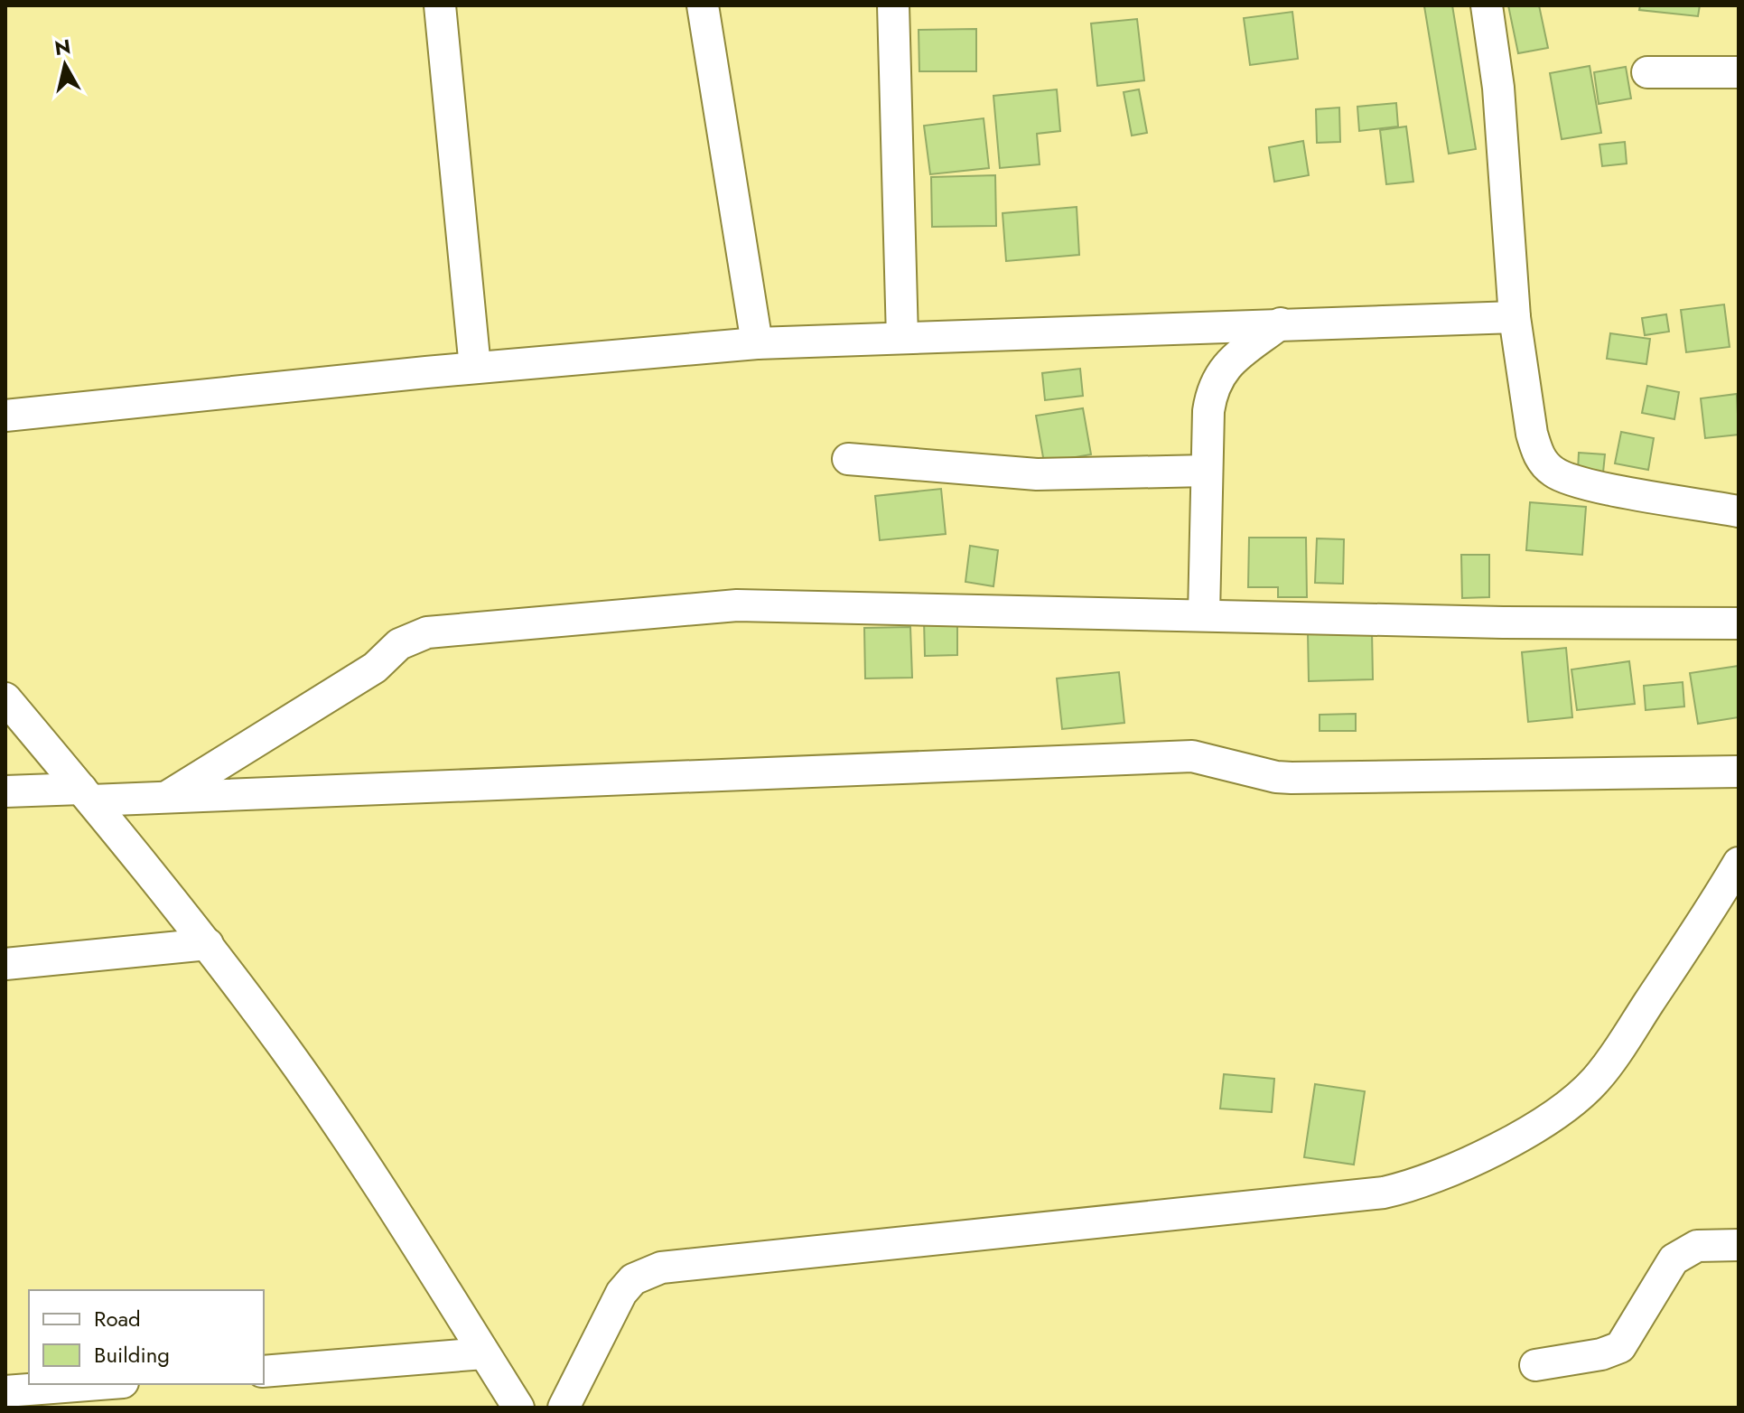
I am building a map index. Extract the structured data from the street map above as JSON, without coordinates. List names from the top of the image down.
{
  "legend": ["Road", "Building"],
  "north": "top"
}
